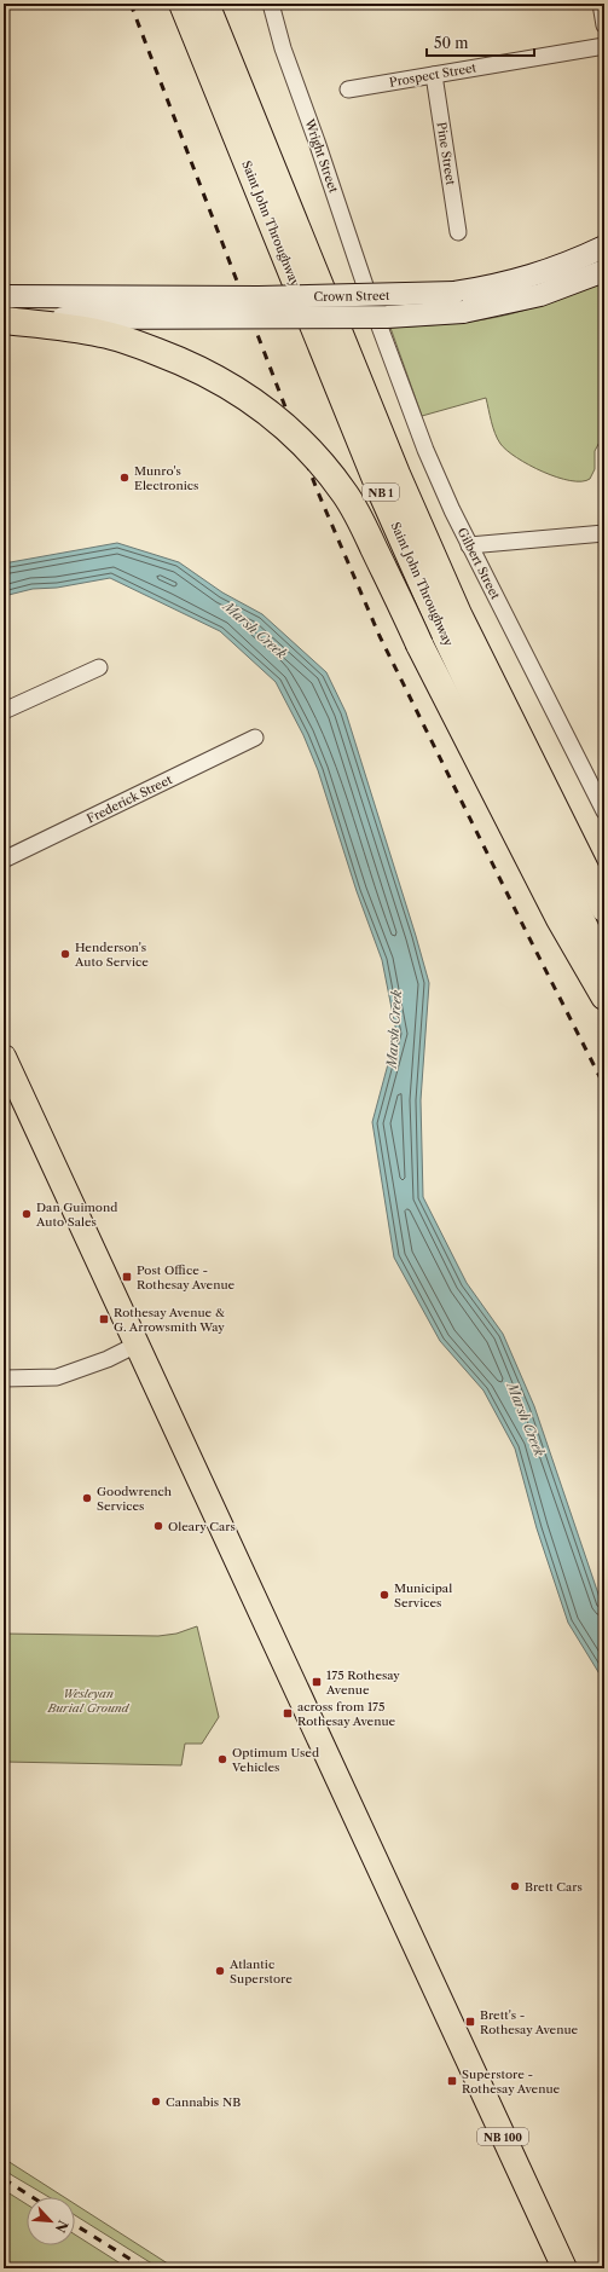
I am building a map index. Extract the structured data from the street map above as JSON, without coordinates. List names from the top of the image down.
{
  "streets": {
    "highway": ["Saint John Throughway", "NB 1"],
    "main road": ["Crown Street", "NB 100"],
    "street": [
      "Prospect Street",
      "Pine Street",
      "Wright Street",
      "Gilbert Street",
      "Frederick Street"
    ]
  },
  "crossings": [
    ["Prospect Street", "Pine Street"],
    ["Wright Street", "Gilbert Street"]
  ],
  "water": ["Marsh Creek"],
  "parks": ["Wesleyan Burial Ground"],
  "places": {
    "other": [
      "Munro's Electronics",
      "Henderson's Auto Service",
      "Dan Guimond Auto Sales",
      "Goodwrench Services",
      "Oleary Cars",
      "Municipal Services",
      "Optimum Used Vehicles",
      "Brett Cars",
      "Atlantic Superstore",
      "Cannabis NB"
    ],
    "transit": [
      "Post Office - Rothesay Avenue",
      "Rothesay Avenue & G. Arrowsmith Way",
      "175 Rothesay Avenue",
      "across from 175 Rothesay Avenue",
      "Brett's - Rothesay Avenue",
      "Superstore - Rothesay Avenue"
    ]
  },
  "scale_bar": "50 m",
  "north": "bottom right"
}
